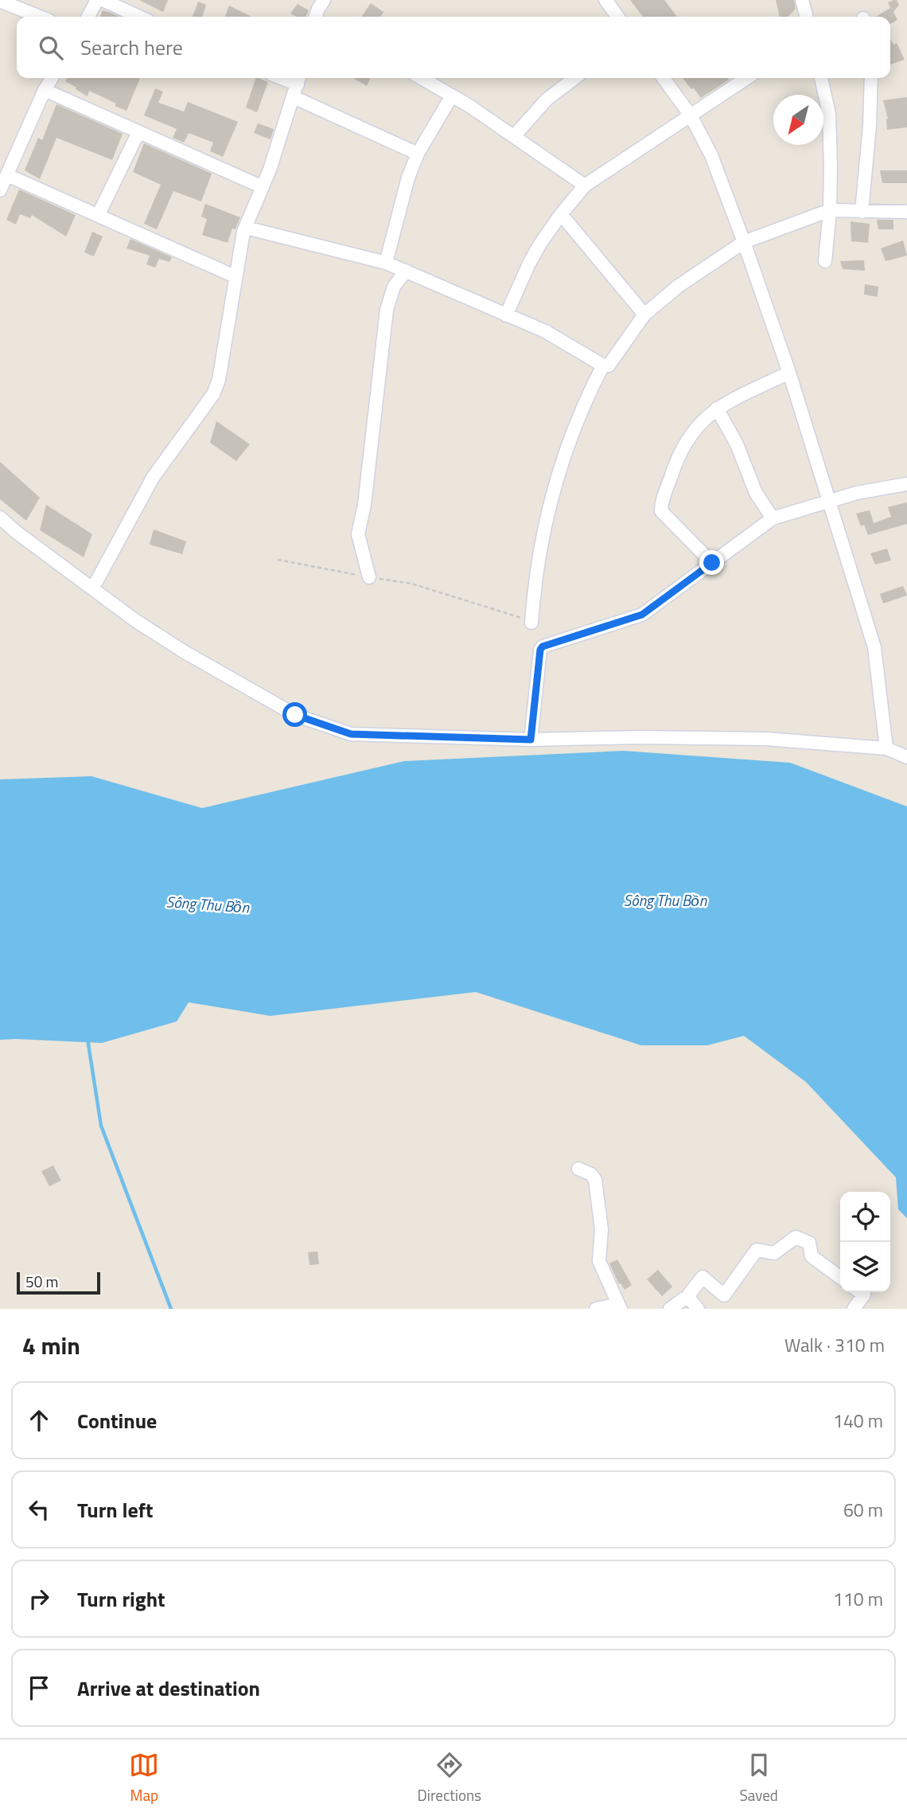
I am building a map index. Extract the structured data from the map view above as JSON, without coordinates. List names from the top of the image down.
{
  "water": ["Sông Thu Bồn"],
  "scale_bar": "50 m",
  "north": "bottom left",
  "page": {
    "search": "Search here",
    "scale": "50 m",
    "heading": ["4 min", "Walk · 310 m"],
    "list": [
      ["Continue", "140 m"],
      ["Turn left", "60 m"],
      ["Turn right", "110 m"],
      "Arrive at destination"
    ],
    "nav": ["Map", "Directions", "Saved"]
  }
}
